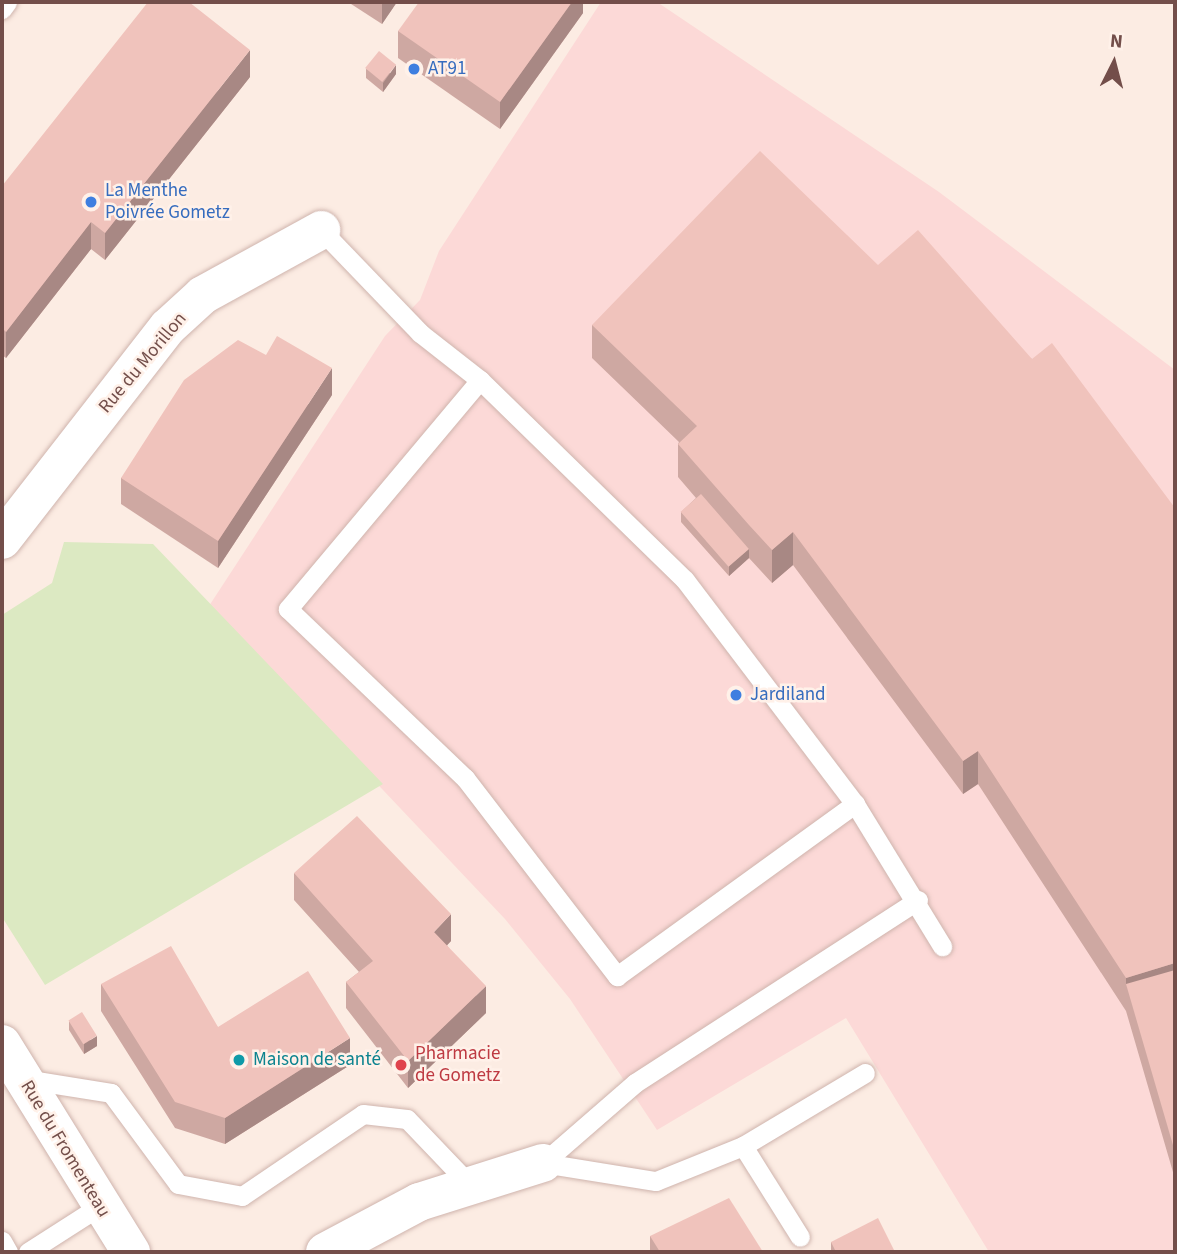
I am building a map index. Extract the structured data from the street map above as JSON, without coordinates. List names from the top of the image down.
{
  "streets": {
    "street": ["Rue du Morillon", "Rue du Fromenteau"]
  },
  "places": [
    "AT91",
    "La Menthe Poivrée Gometz",
    "Jardiland",
    "Maison de santé",
    "Pharmacie de Gometz"
  ],
  "north": "top"
}
